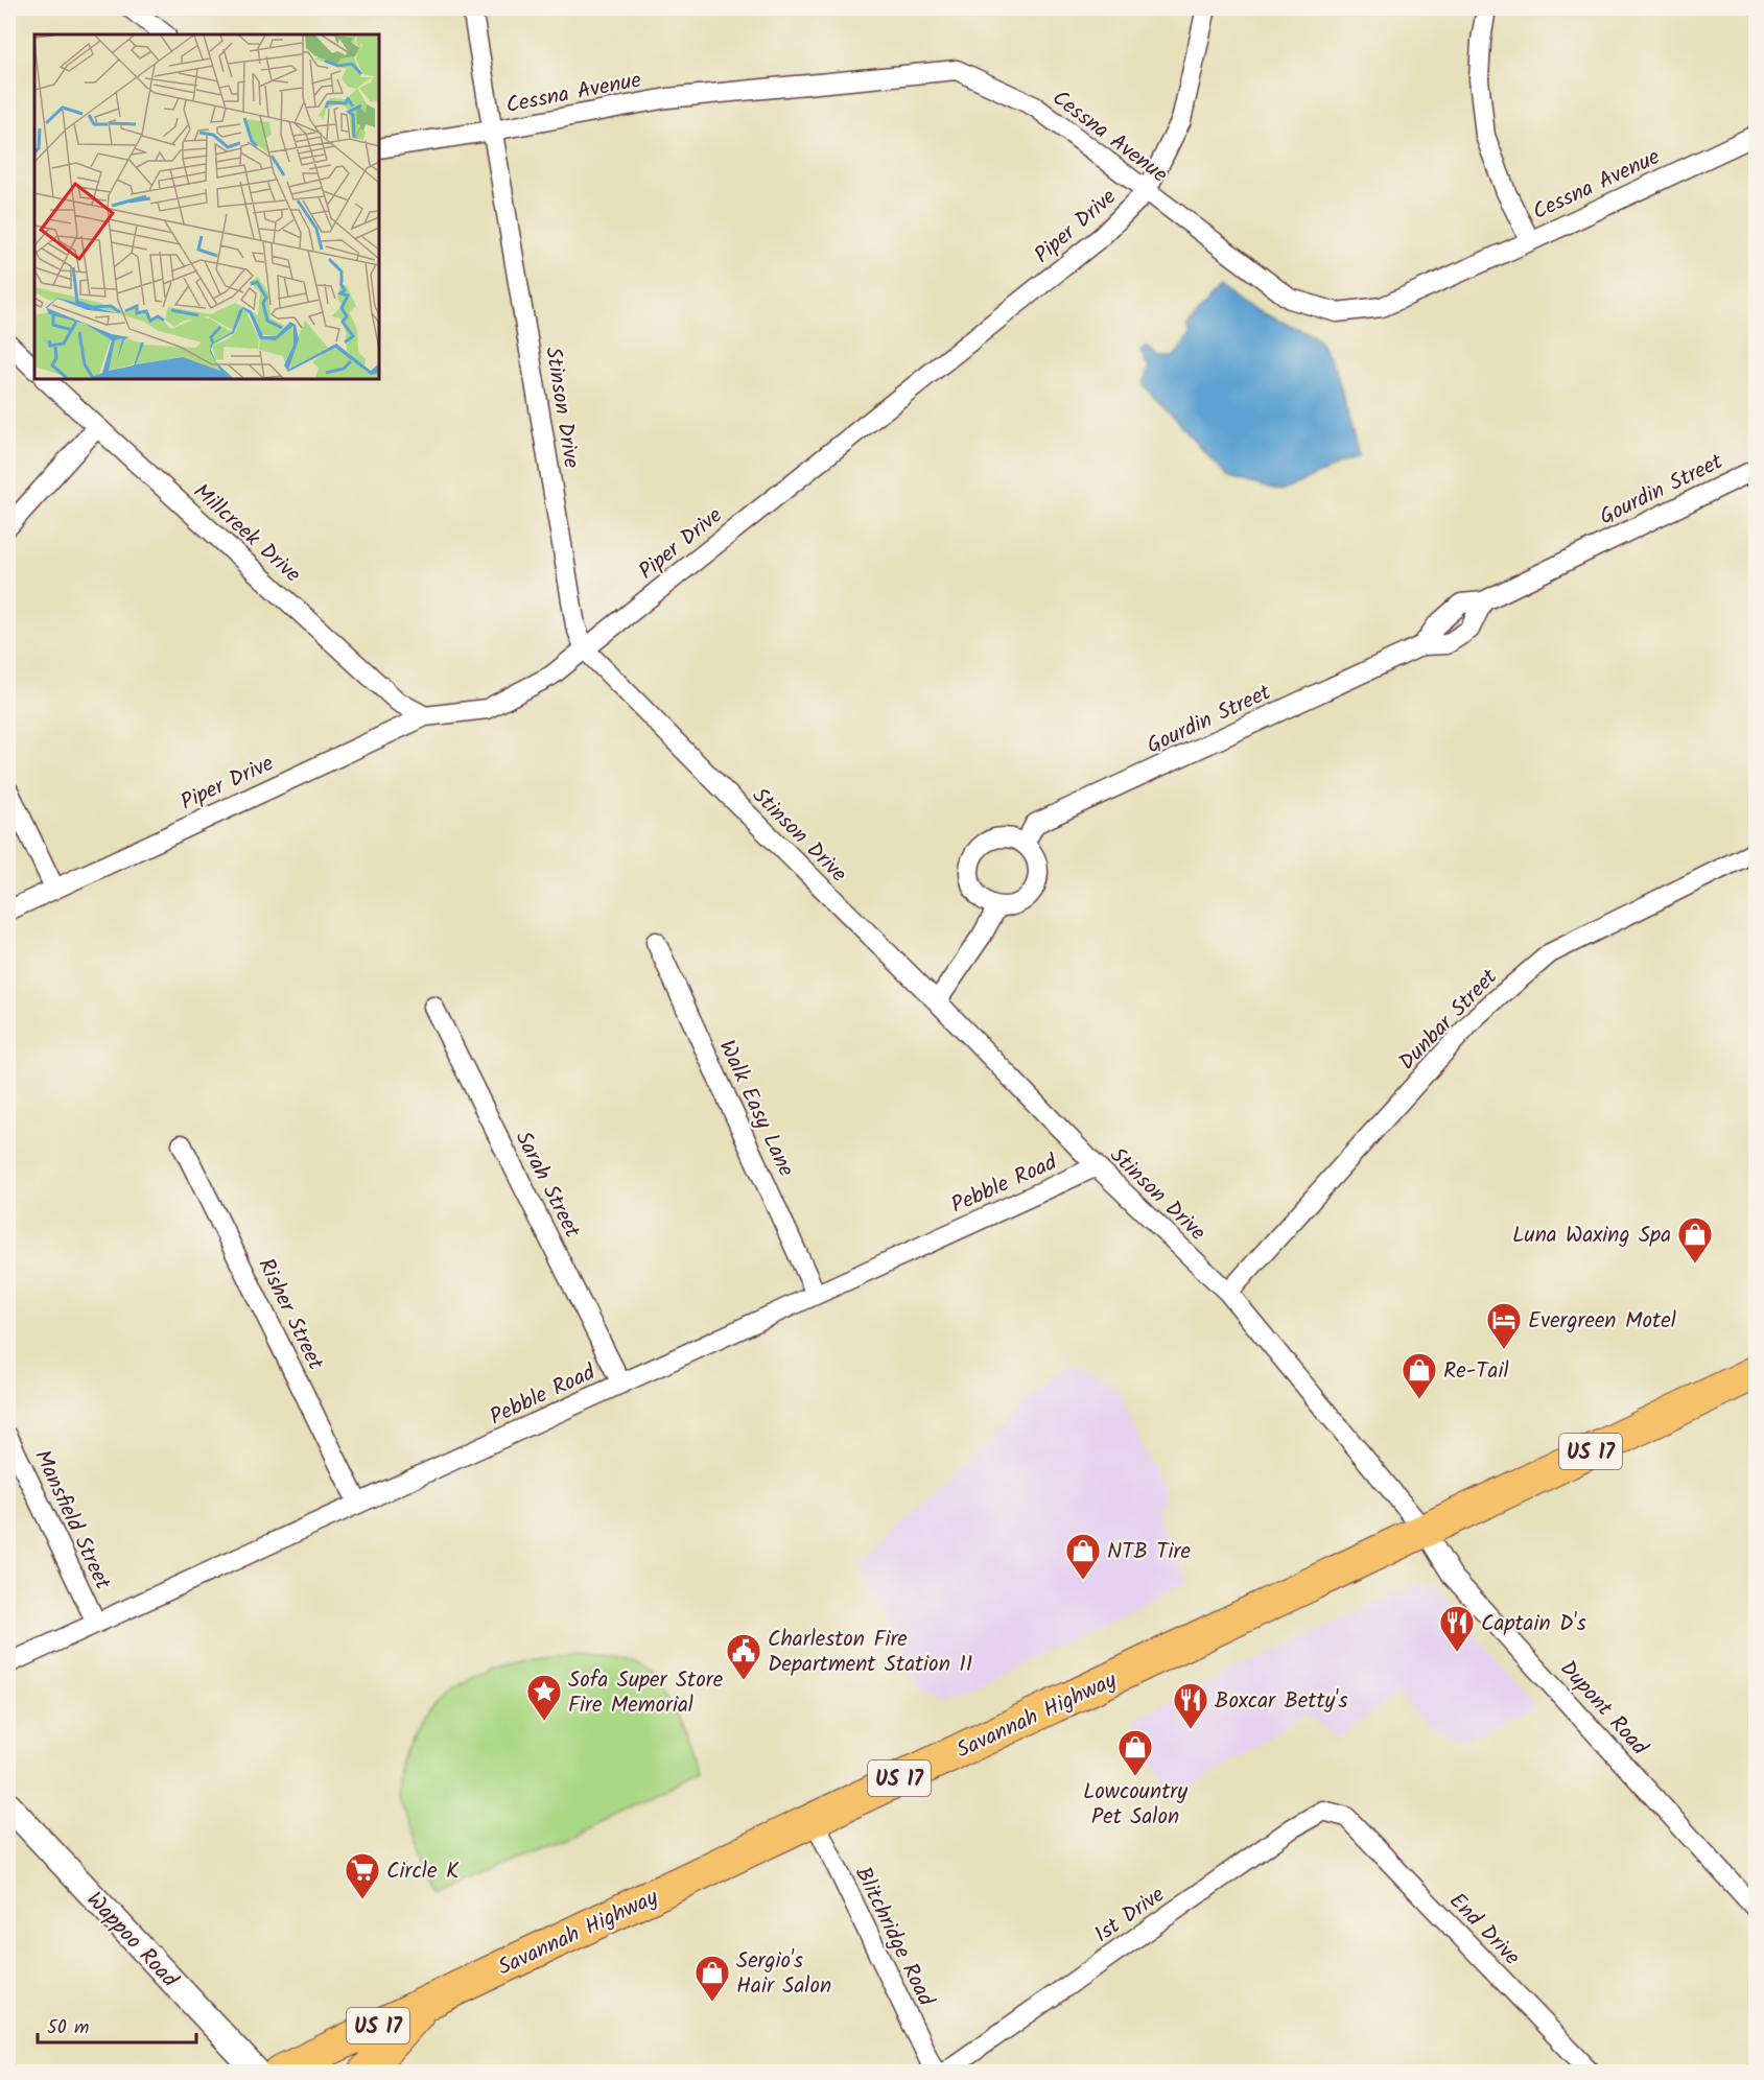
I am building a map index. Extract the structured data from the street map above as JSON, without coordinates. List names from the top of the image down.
{
  "streets": {
    "highway": ["US 17", "Savannah Highway"],
    "street": [
      "Cessna Avenue",
      "Piper Drive",
      "Stinson Drive",
      "Gourdin Street",
      "Millcreek Drive",
      "Dunbar Street",
      "Walk Easy Lane",
      "Pebble Road",
      "Sarah Street",
      "Risher Street",
      "Mansfield Street",
      "Dupont Road",
      "1st Drive",
      "End Drive",
      "Blitchridge Road",
      "Wappoo Road"
    ]
  },
  "crossings": [
    ["Cessna Avenue", "Piper Drive"],
    ["Cessna Avenue", "Stinson Drive"],
    ["Piper Drive", "Stinson Drive"],
    ["Piper Drive", "Millcreek Drive"],
    ["Stinson Drive", "Dunbar Street"],
    ["Stinson Drive", "Pebble Road"],
    ["Stinson Drive", "Dupont Road"],
    ["Stinson Drive", "Savannah Highway"],
    ["Walk Easy Lane", "Pebble Road"],
    ["Pebble Road", "Sarah Street"],
    ["Pebble Road", "Risher Street"],
    ["Pebble Road", "Mansfield Street"],
    ["Dupont Road", "Savannah Highway"],
    ["Savannah Highway", "Blitchridge Road"],
    ["1st Drive", "End Drive"]
  ],
  "places": {
    "shop": [
      "Luna Waxing Spa",
      "Re-Tail",
      "NTB Tire",
      "Lowcountry Pet Salon",
      "Sergio's Hair Salon"
    ],
    "hotel": ["Evergreen Motel"],
    "restaurant": ["Captain D's", "Boxcar Betty's"],
    "public building": ["Charleston Fire Department Station 11"],
    "place": ["Sofa Super Store Fire Memorial"],
    "supermarket": ["Circle K"]
  },
  "scale_bar": "50 m"
}
